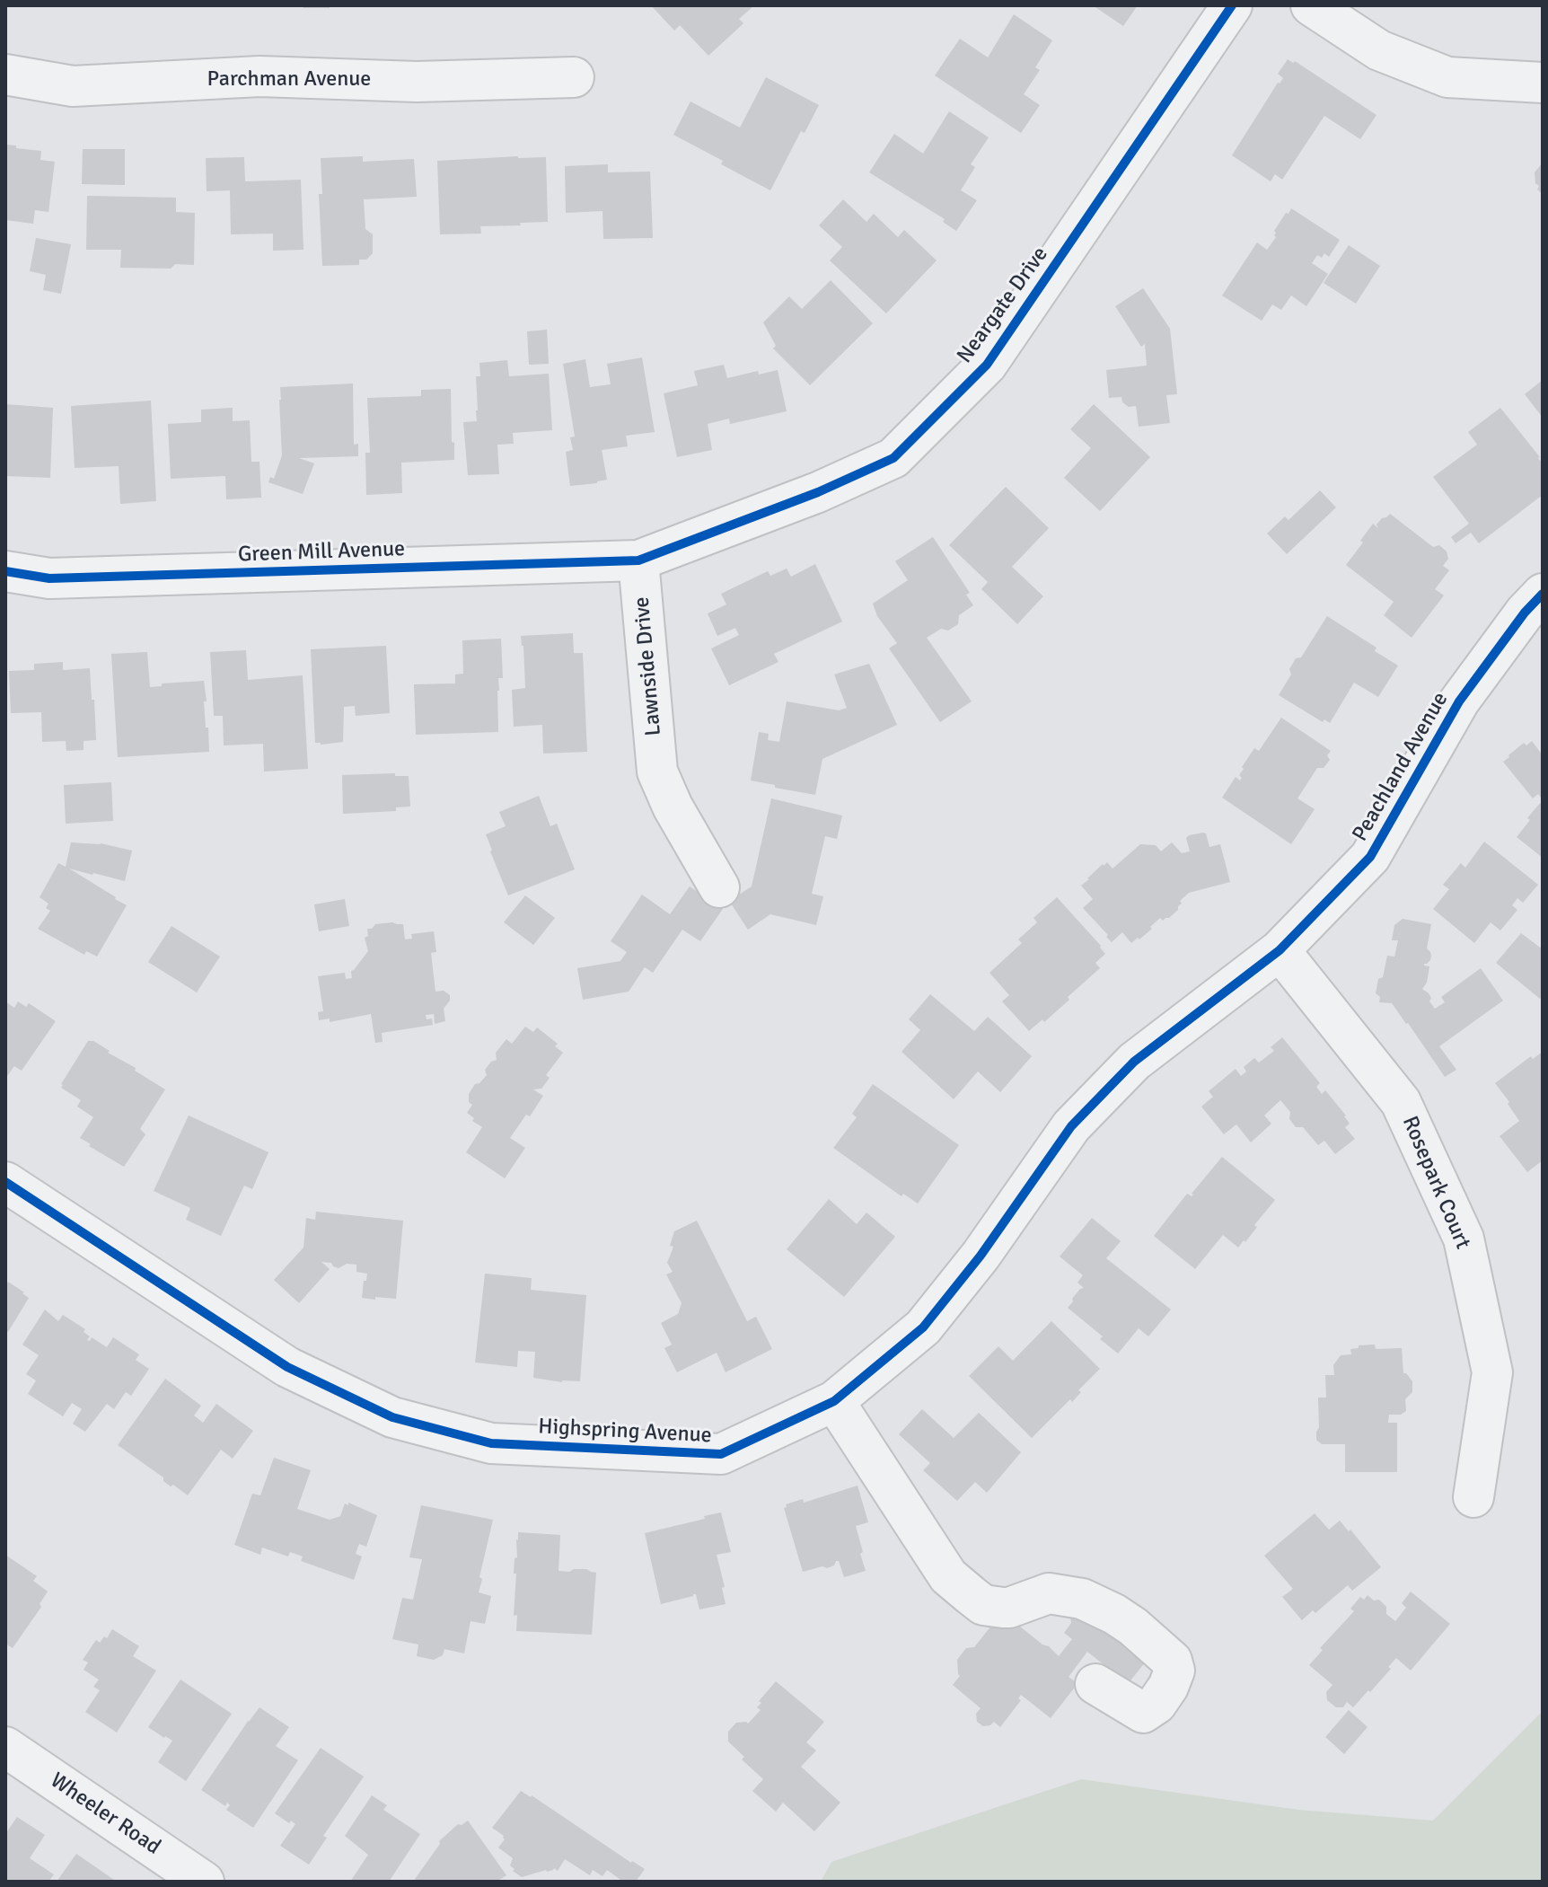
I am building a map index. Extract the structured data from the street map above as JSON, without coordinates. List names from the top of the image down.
{
  "streets": {
    "street": [
      "Parchman Avenue",
      "Neargate Drive",
      "Green Mill Avenue",
      "Lawnside Drive",
      "Peachland Avenue",
      "Rosepark Court",
      "Highspring Avenue",
      "Wheeler Road"
    ]
  },
  "crossings": [
    ["Neargate Drive", "Green Mill Avenue"],
    ["Neargate Drive", "Lawnside Drive"],
    ["Green Mill Avenue", "Lawnside Drive"],
    ["Peachland Avenue", "Rosepark Court"],
    ["Peachland Avenue", "Highspring Avenue"],
    ["Rosepark Court", "Highspring Avenue"]
  ]
}
